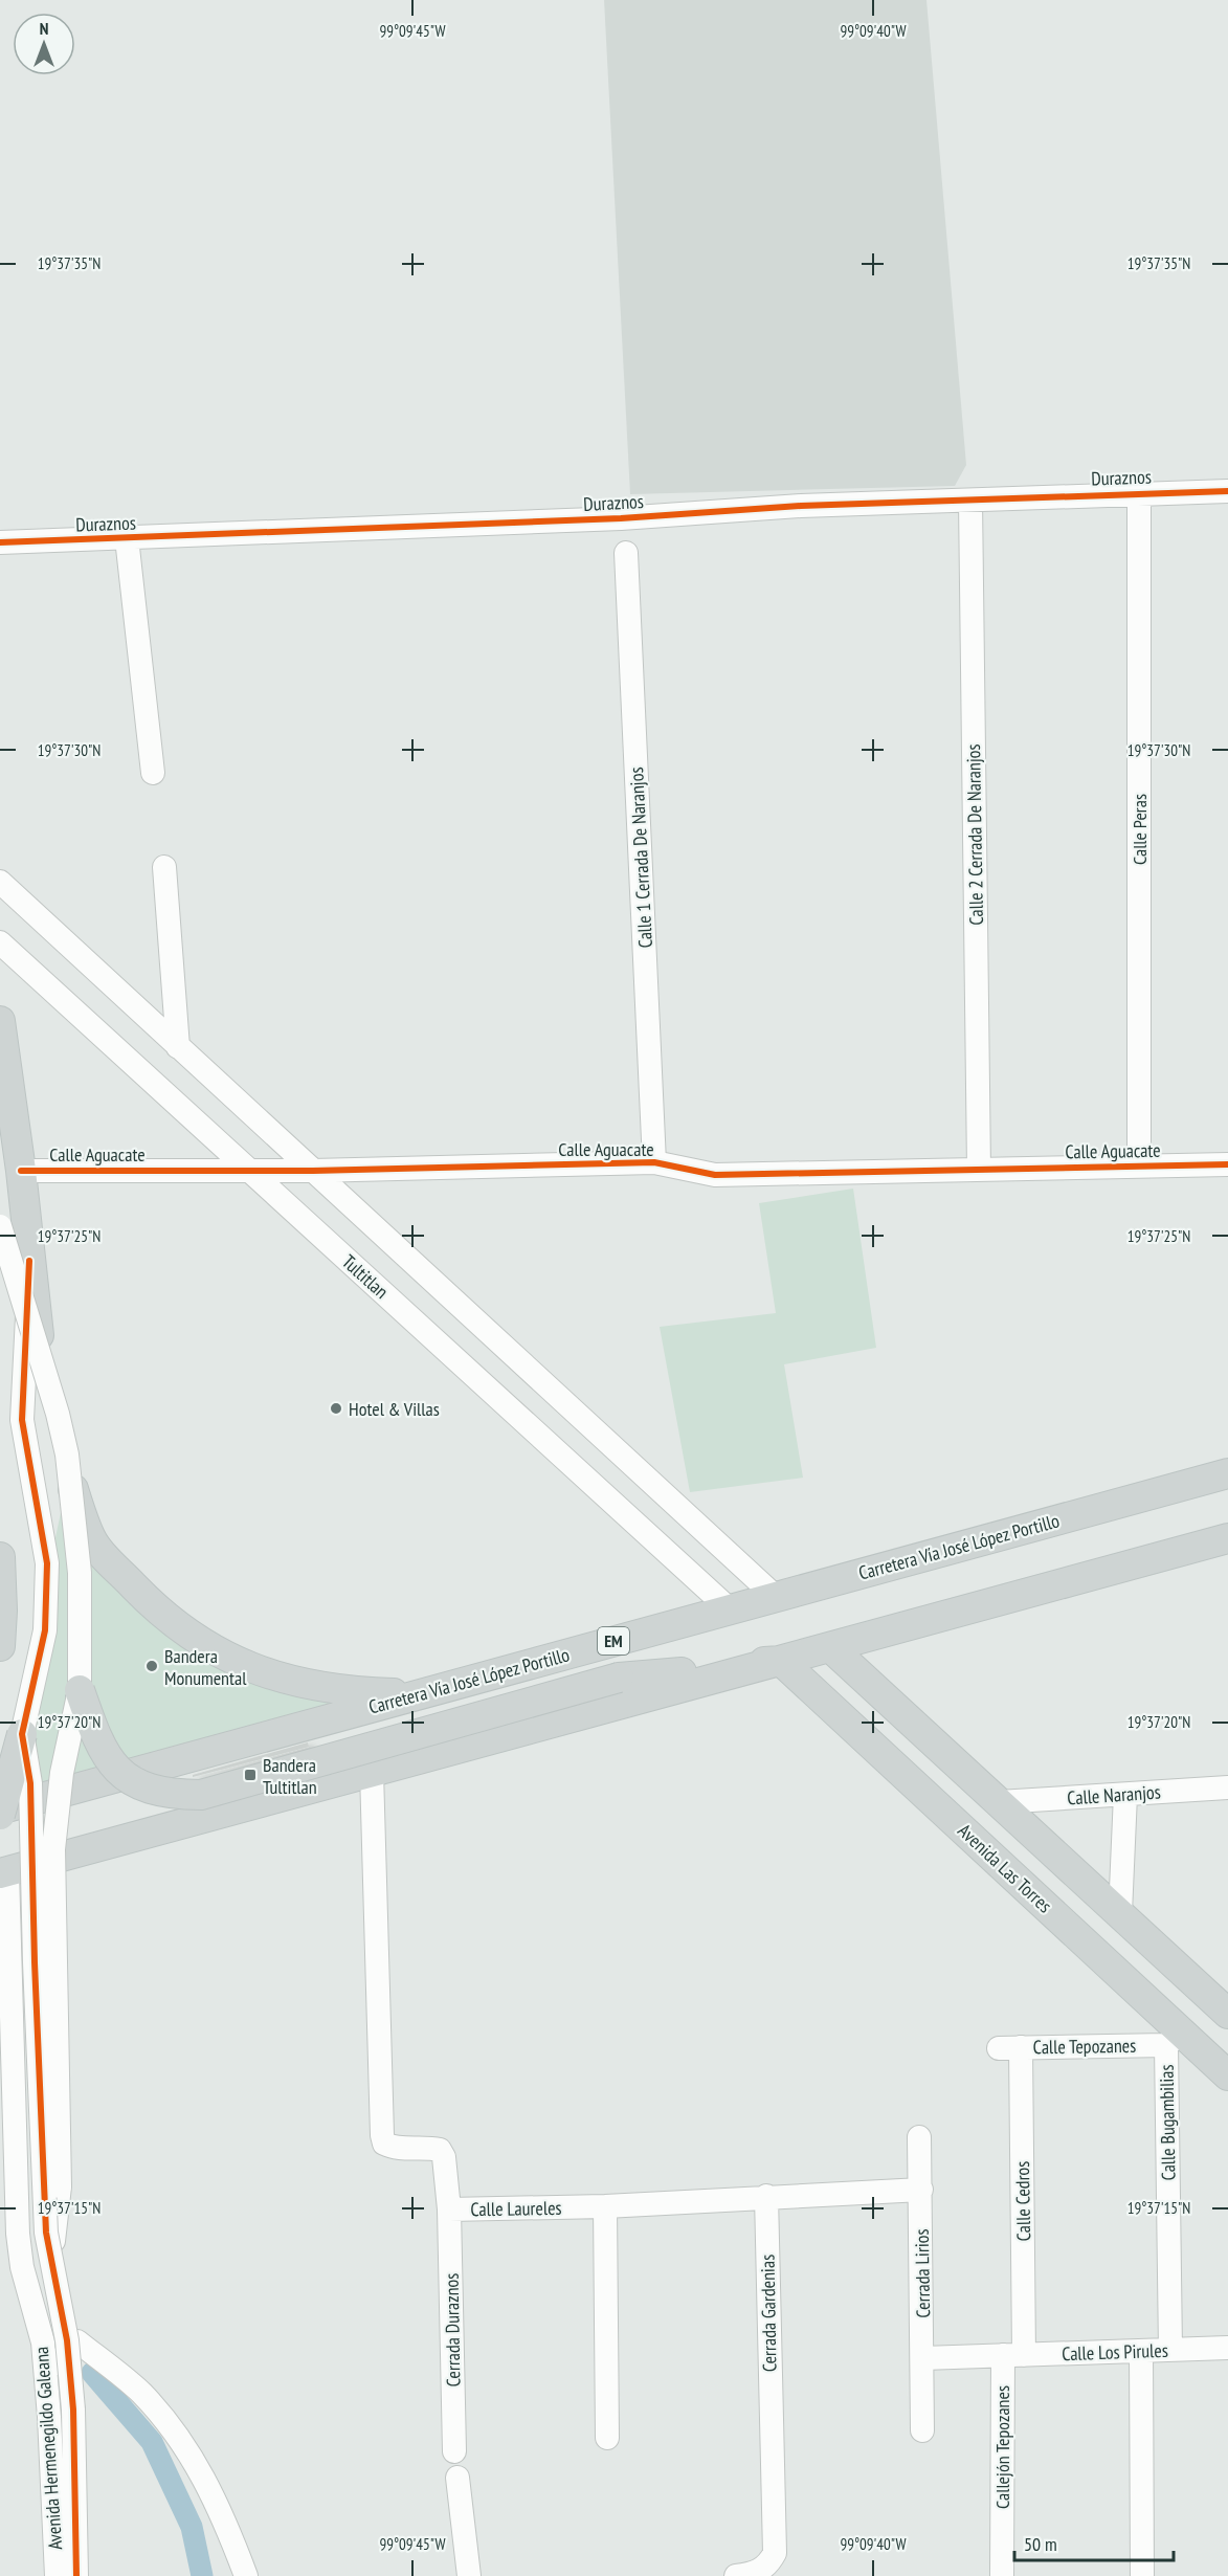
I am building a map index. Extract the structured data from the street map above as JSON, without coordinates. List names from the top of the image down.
{
  "streets": {
    "main road": ["Carretera Vía José López Portillo", "EM", "Avenida Las Torres"],
    "street": [
      "Duraznos",
      "Calle Peras",
      "Calle 2 Cerrada De Naranjos",
      "Calle 1 Cerrada De Naranjos",
      "Calle Aguacate",
      "Tultitlan",
      "Calle Naranjos",
      "Calle Tepozanes",
      "Calle Bugambilias",
      "Calle Cedros",
      "Calle Laureles",
      "Cerrada Lirios",
      "Cerrada Gardenias",
      "Cerrada Duraznos",
      "Calle Los Pirules",
      "Callejón Tepozanes",
      "Avenida Hermenegildo Galeana"
    ]
  },
  "crossings": [
    ["Duraznos", "Calle Peras"],
    ["Duraznos", "Calle 2 Cerrada De Naranjos"],
    ["Calle Peras", "Calle Aguacate"],
    ["Calle 2 Cerrada De Naranjos", "Calle Aguacate"],
    ["Calle 1 Cerrada De Naranjos", "Calle Aguacate"],
    ["Calle Aguacate", "Tultitlan"],
    ["Tultitlan", "Carretera Vía José López Portillo"],
    ["Avenida Las Torres", "Calle Tepozanes"],
    ["Avenida Las Torres", "Calle Bugambilias"],
    ["Calle Tepozanes", "Calle Bugambilias"],
    ["Calle Tepozanes", "Calle Cedros"],
    ["Calle Bugambilias", "Calle Los Pirules"],
    ["Calle Cedros", "Calle Los Pirules"],
    ["Calle Cedros", "Callejón Tepozanes"],
    ["Calle Laureles", "Cerrada Lirios"],
    ["Calle Laureles", "Cerrada Gardenias"],
    ["Calle Laureles", "Cerrada Duraznos"],
    ["Cerrada Lirios", "Calle Los Pirules"],
    ["Calle Los Pirules", "Callejón Tepozanes"]
  ],
  "places": {
    "other": ["Hotel & Villas", "Bandera Monumental"],
    "transit": ["Bandera Tultitlan"]
  },
  "scale_bar": "50 m",
  "north": "top",
  "coordinates": [
    "99°09'45\"W",
    "99°09'40\"W",
    "19°37'35\"N",
    "19°37'30\"N",
    "19°37'25\"N",
    "19°37'20\"N",
    "19°37'15\"N"
  ]
}
